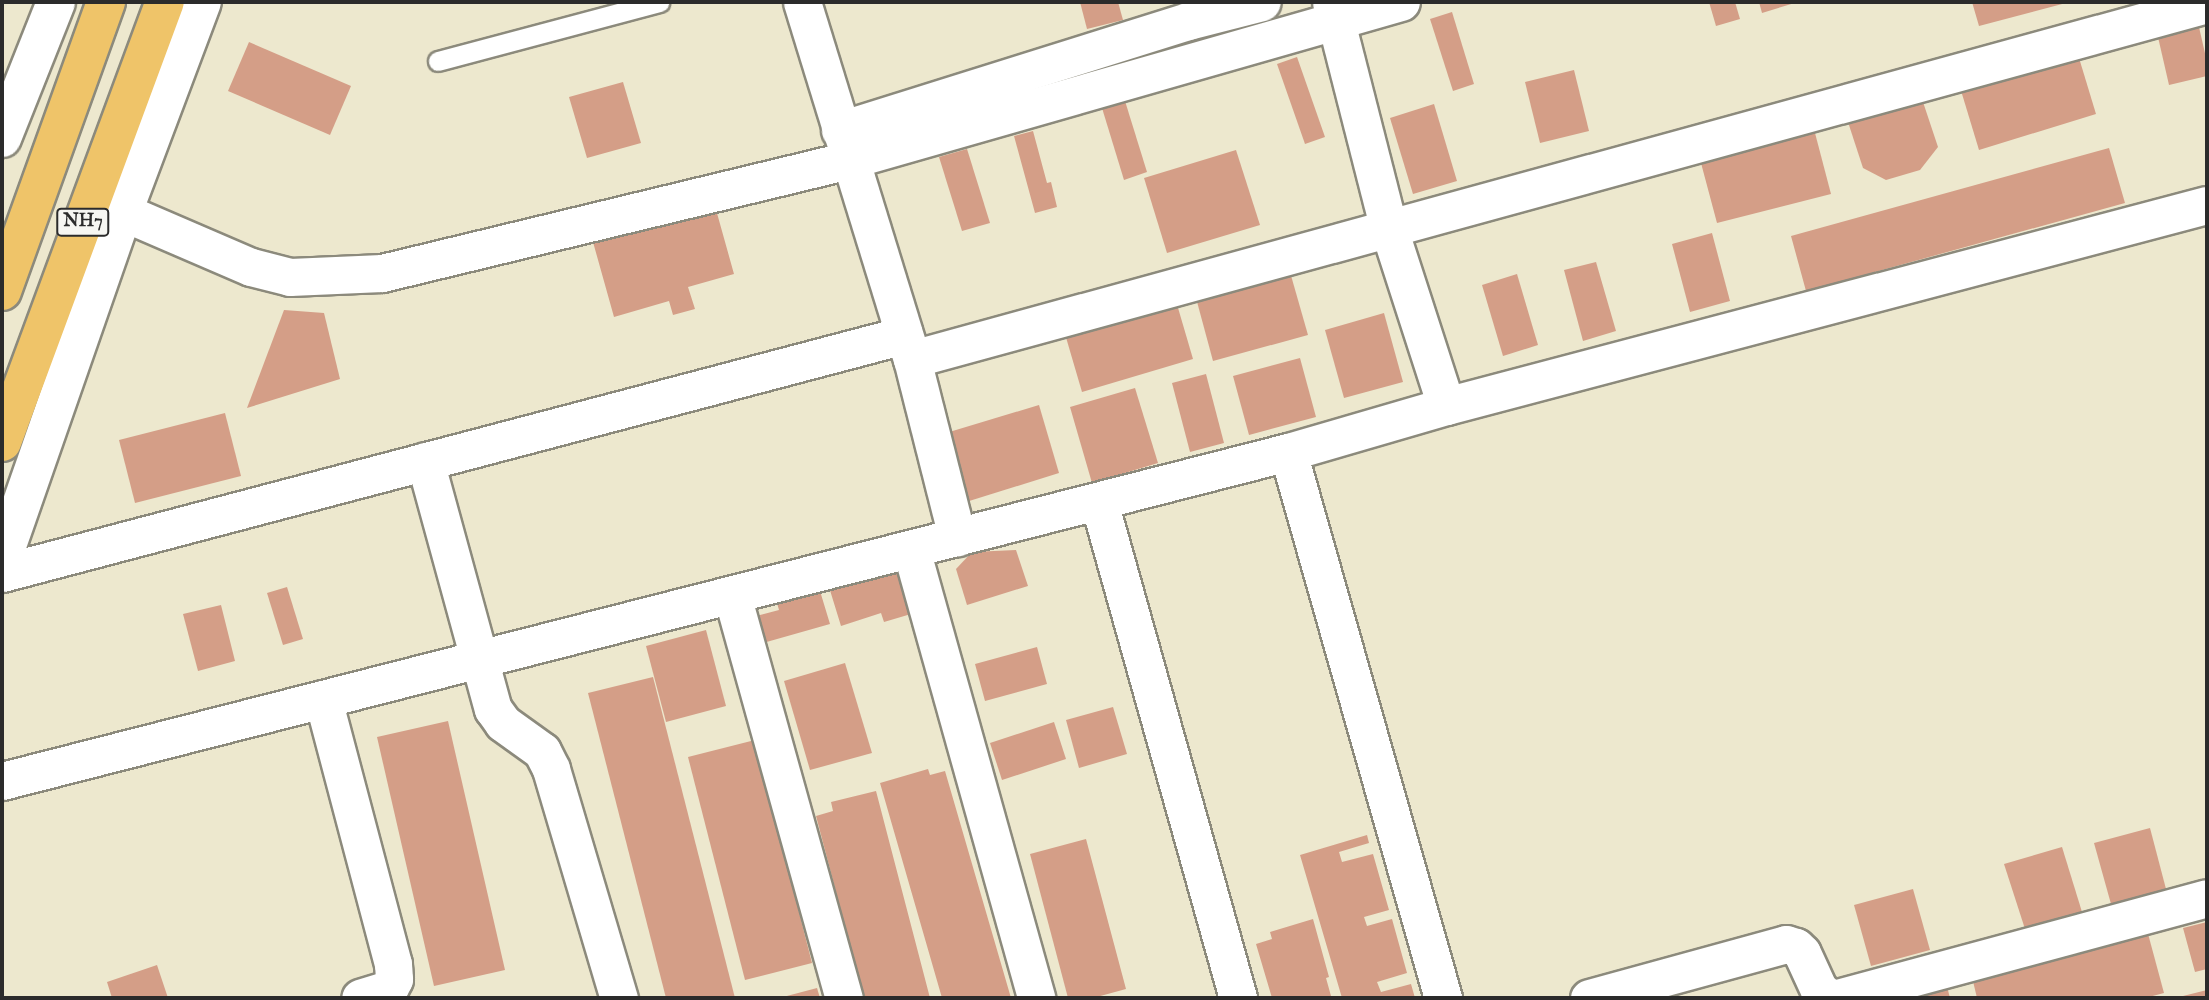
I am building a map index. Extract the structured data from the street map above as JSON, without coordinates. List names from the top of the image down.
{
  "streets": {
    "highway": ["NH7"]
  }
}
